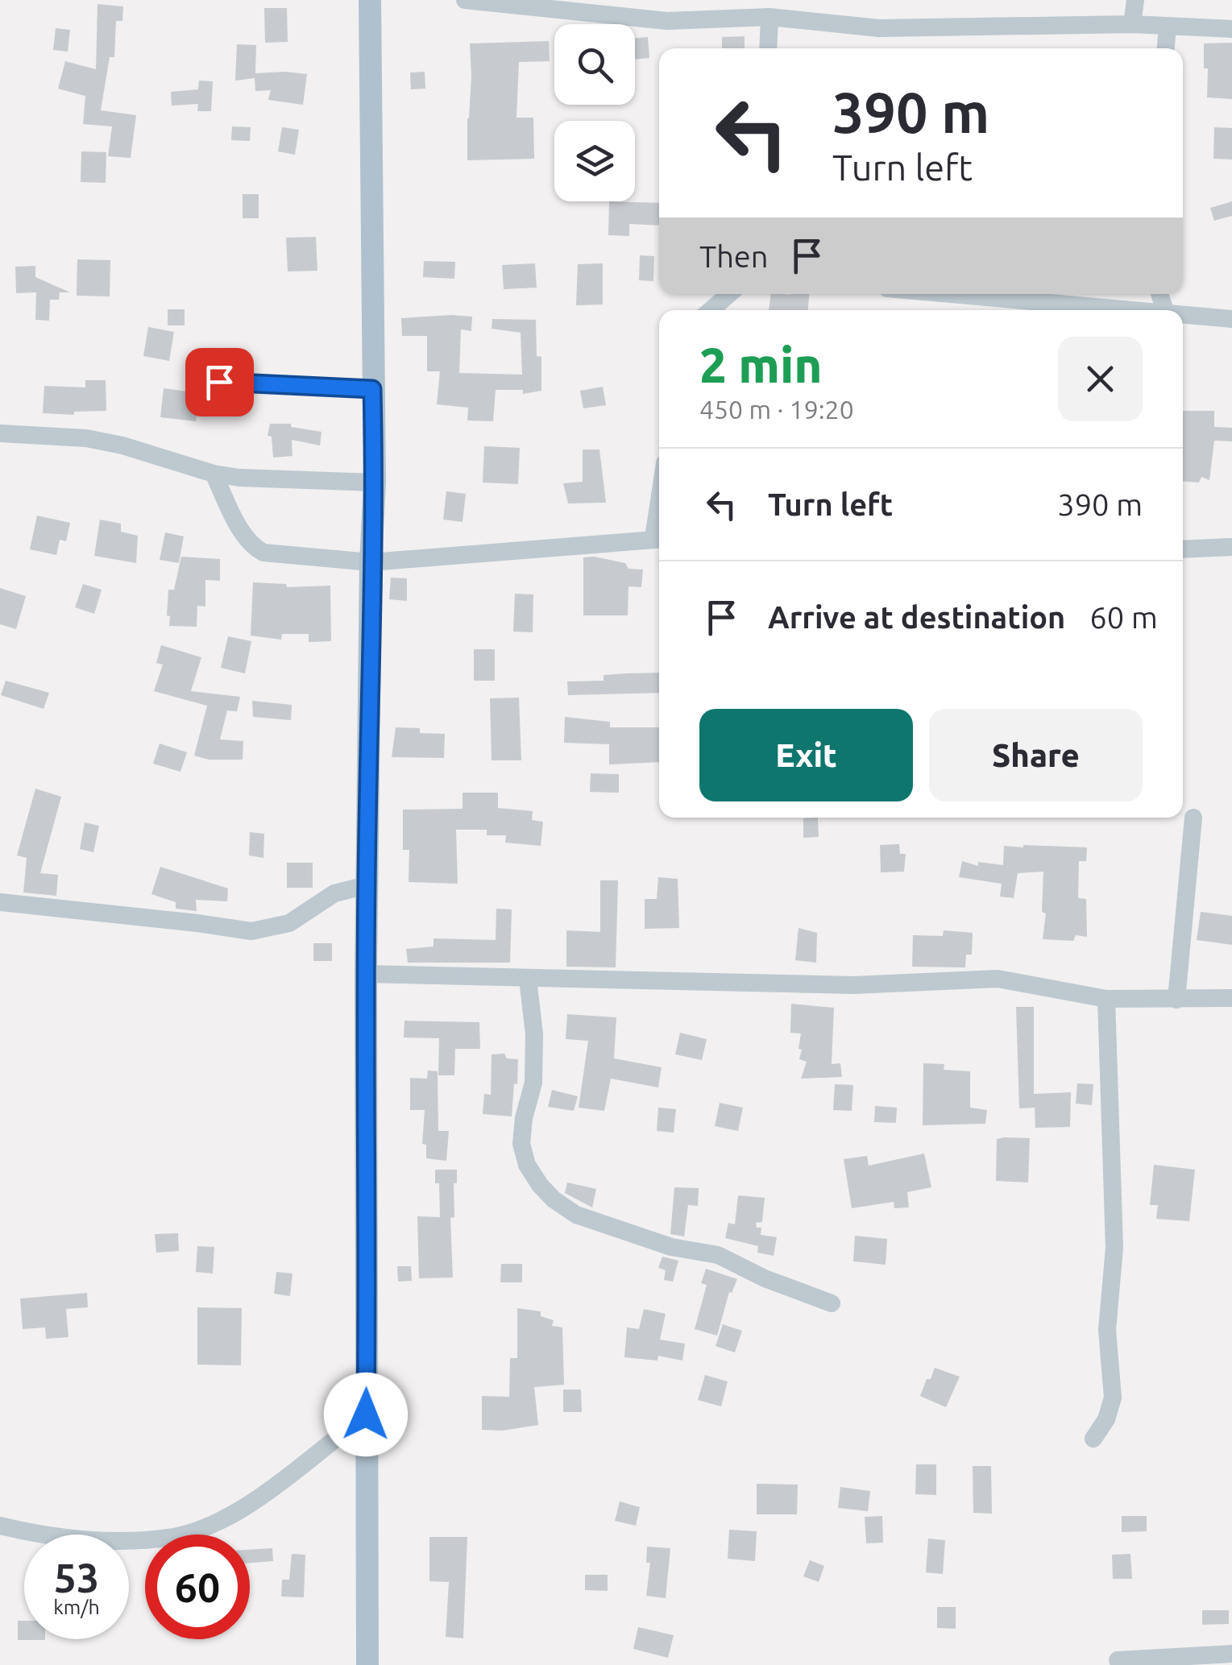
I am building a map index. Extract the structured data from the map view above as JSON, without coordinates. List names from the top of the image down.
{
  "page": {
    "turn": ["390 m", "Turn left"],
    "then": "Then",
    "heading": ["2 min", "450 m · 19:20"],
    "list": [
      {
        "name": "Turn left",
        "value": "390 m"
      },
      {
        "name": "Arrive at destination",
        "value": "60 m"
      }
    ],
    "buttons": ["Exit", "Share"],
    "speed": "53 km/h",
    "limit": "60"
  }
}
